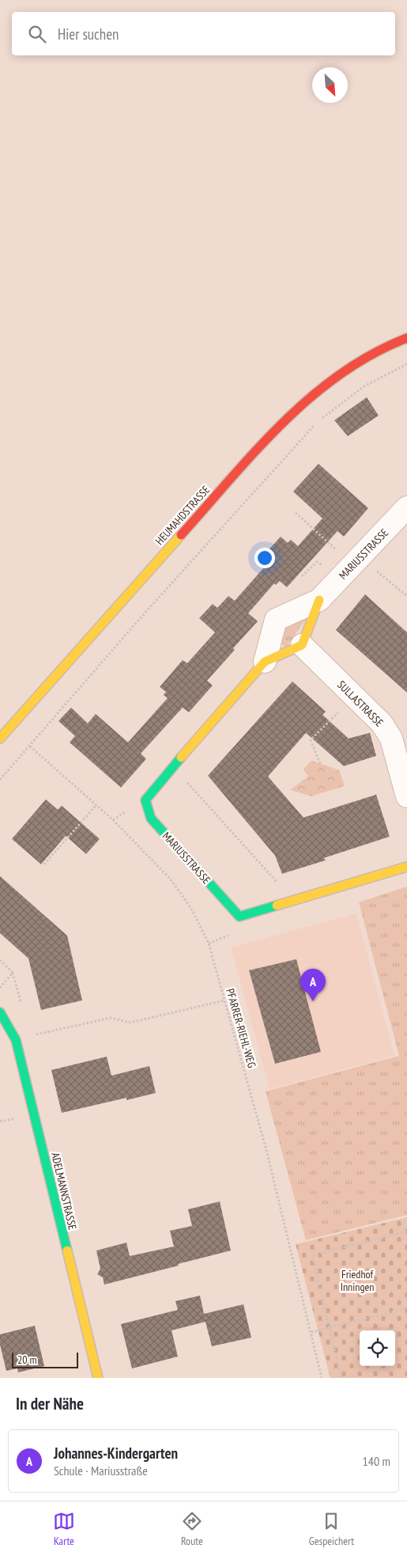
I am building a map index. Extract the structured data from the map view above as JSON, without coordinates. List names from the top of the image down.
{
  "streets": {
    "street": [
      "HEUMAHDSTRASSE",
      "MARIUSSTRASSE",
      "SULLASTRASSE",
      "ADELMANNSTRASSE"
    ],
    "path": ["PFARRER-RIEHL-WEG"]
  },
  "crossings": [
    ["MARIUSSTRASSE", "SULLASTRASSE"]
  ],
  "parks": ["Friedhof Inningen"],
  "scale_bar": "20 m",
  "north": "bottom right",
  "page": {
    "search": "Hier suchen",
    "pins": "A",
    "scale": "20 m",
    "heading": "In der Nähe",
    "list": [
      {
        "mark": "A",
        "name": "Johannes-Kindergarten",
        "note": "Schule · Mariusstraße",
        "value": "140 m"
      }
    ],
    "nav": ["Karte", "Route", "Gespeichert"]
  }
}
